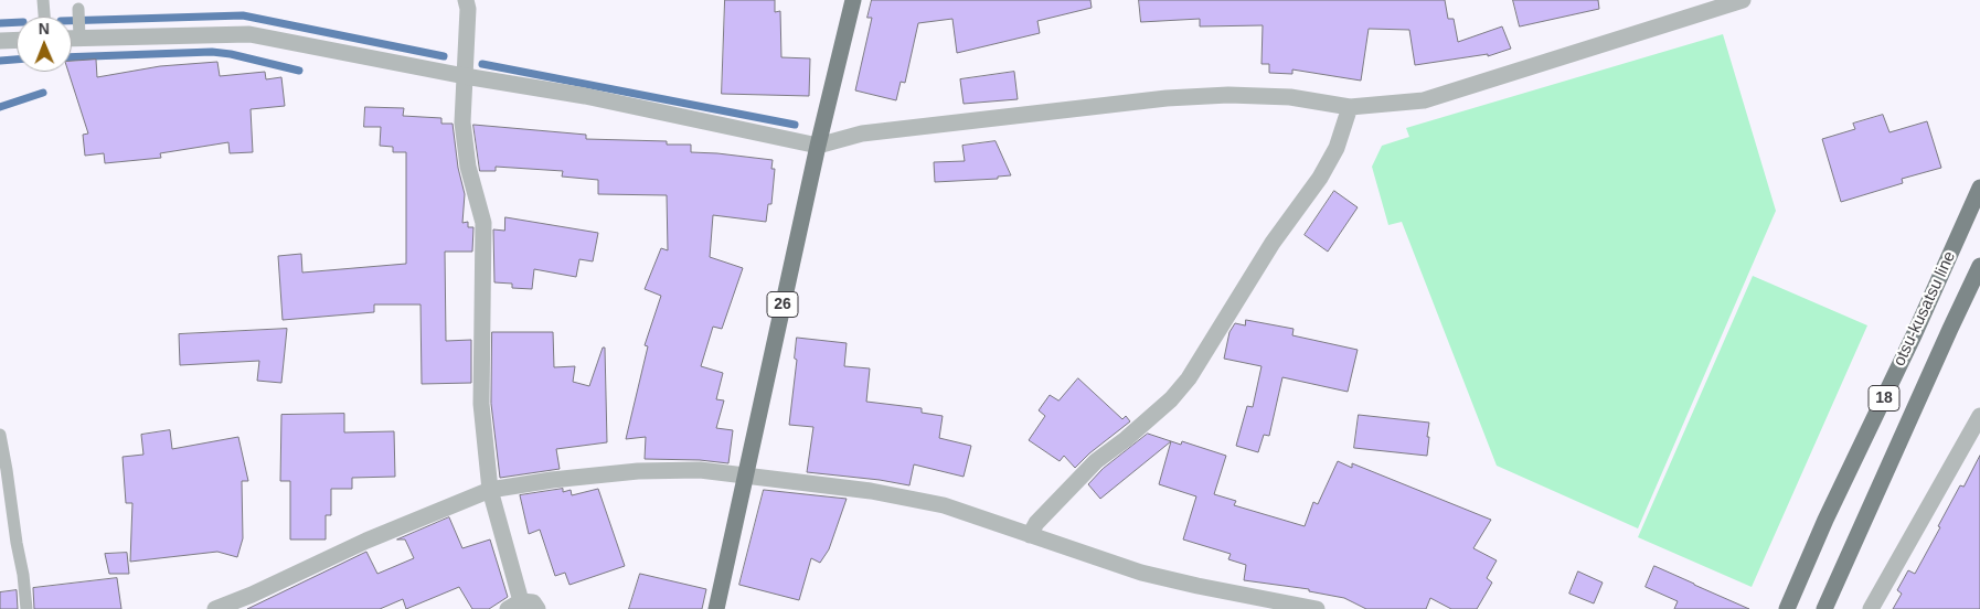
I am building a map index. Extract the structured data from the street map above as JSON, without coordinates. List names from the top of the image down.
{
  "streets": {
    "main road": ["26", "otsu-kusatsu line", "18"]
  },
  "north": "top"
}
